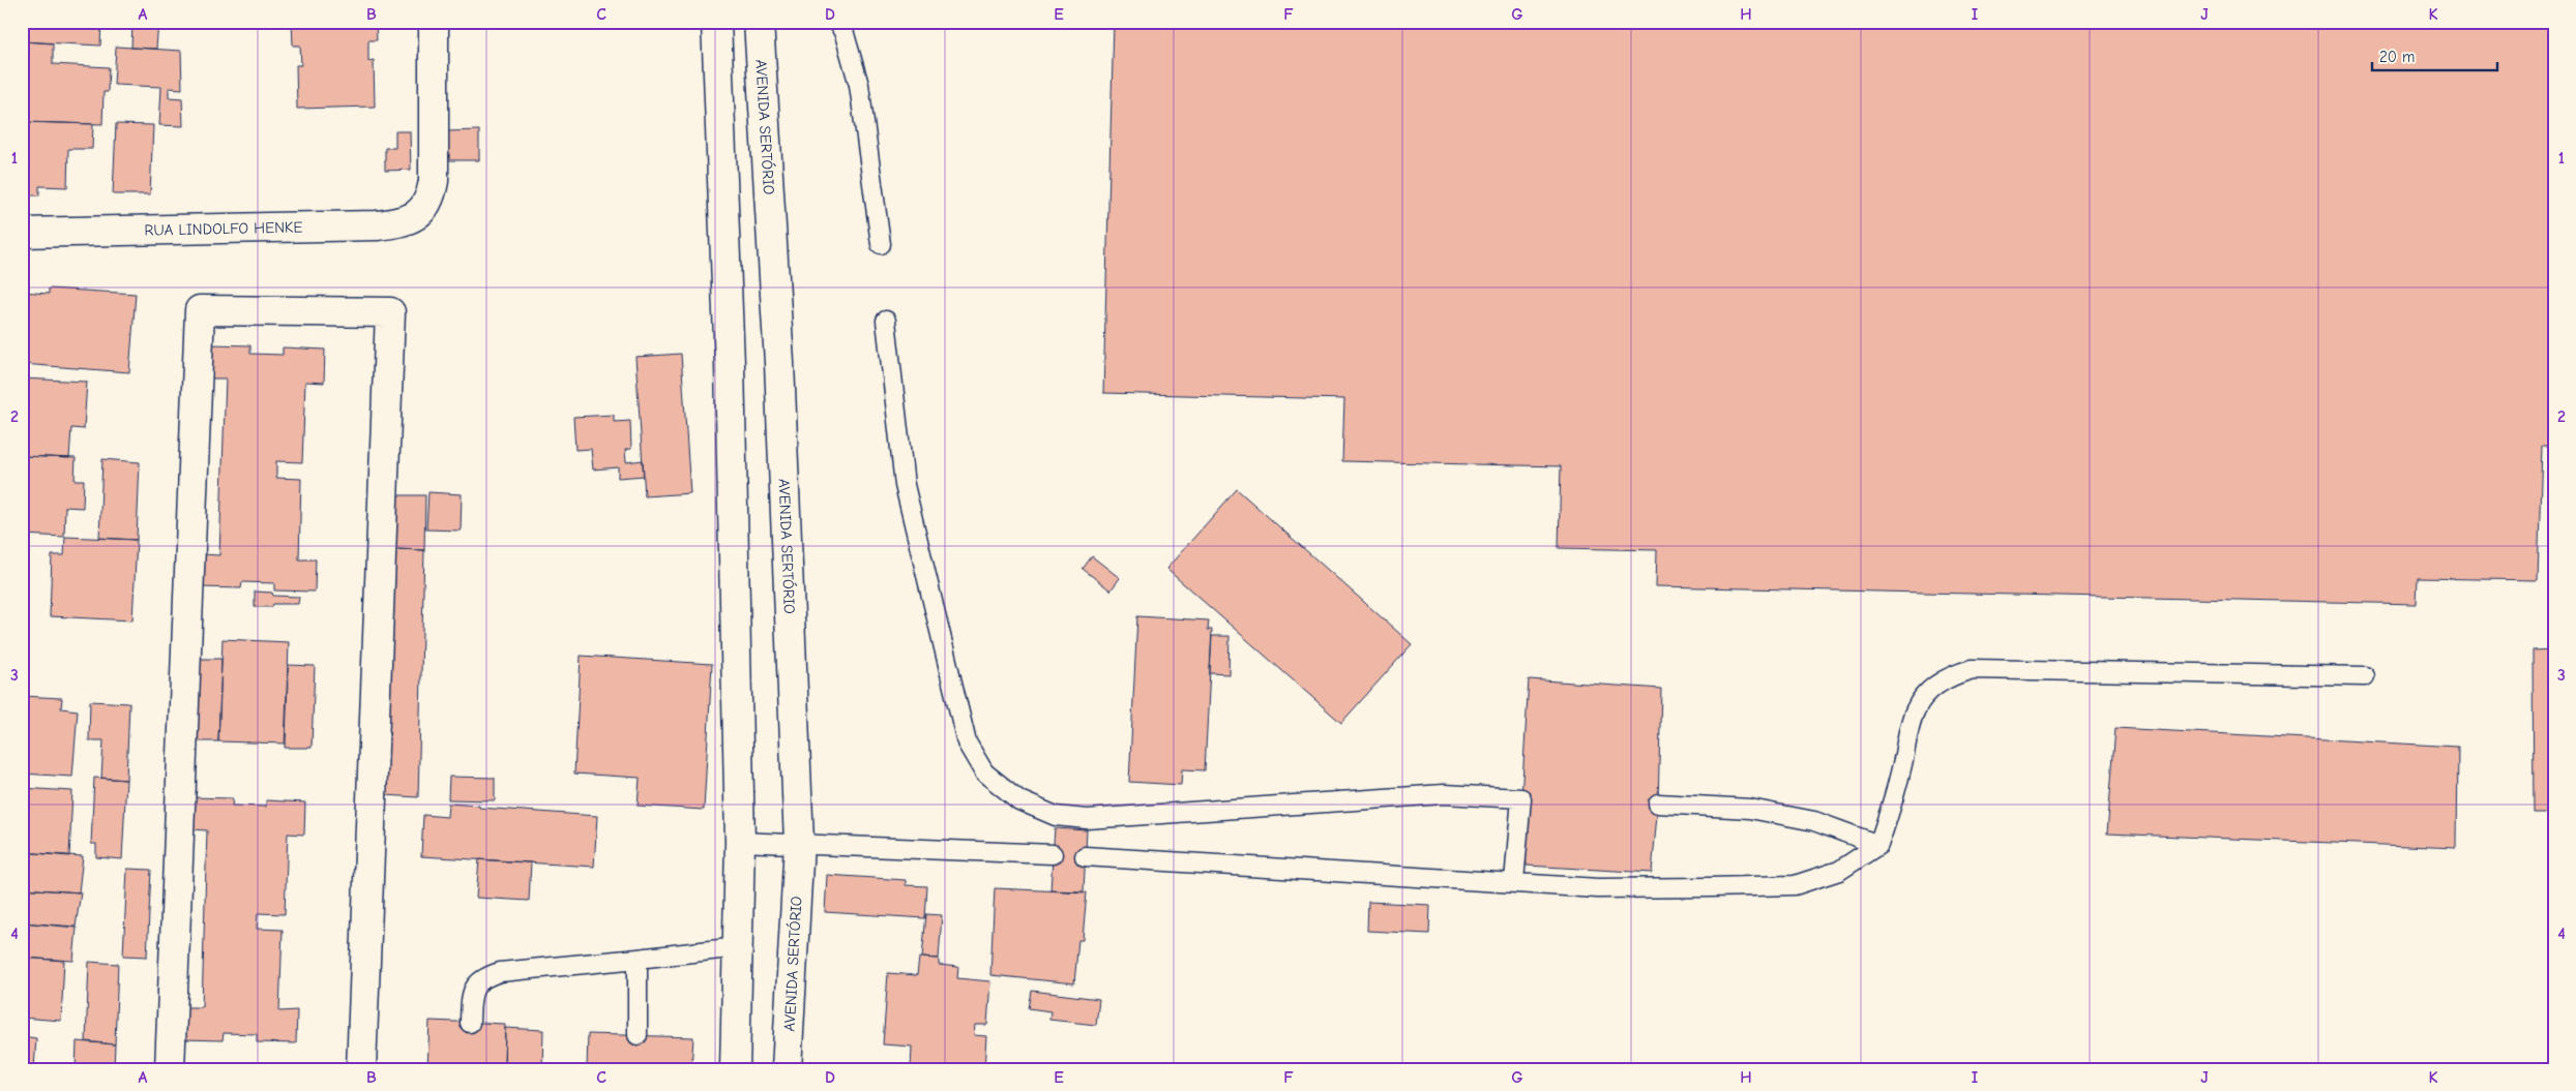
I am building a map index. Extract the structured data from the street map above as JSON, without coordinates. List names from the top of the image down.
{
  "streets": {
    "street": ["AVENIDA SERTÓRIO", "RUA LINDOLFO HENKE"]
  },
  "scale_bar": "20 m",
  "grid": {
    "columns": [
      "A",
      "B",
      "C",
      "D",
      "E",
      "F",
      "G",
      "H",
      "I",
      "J",
      "K"
    ],
    "rows": [
      "1",
      "2",
      "3",
      "4"
    ]
  }
}
